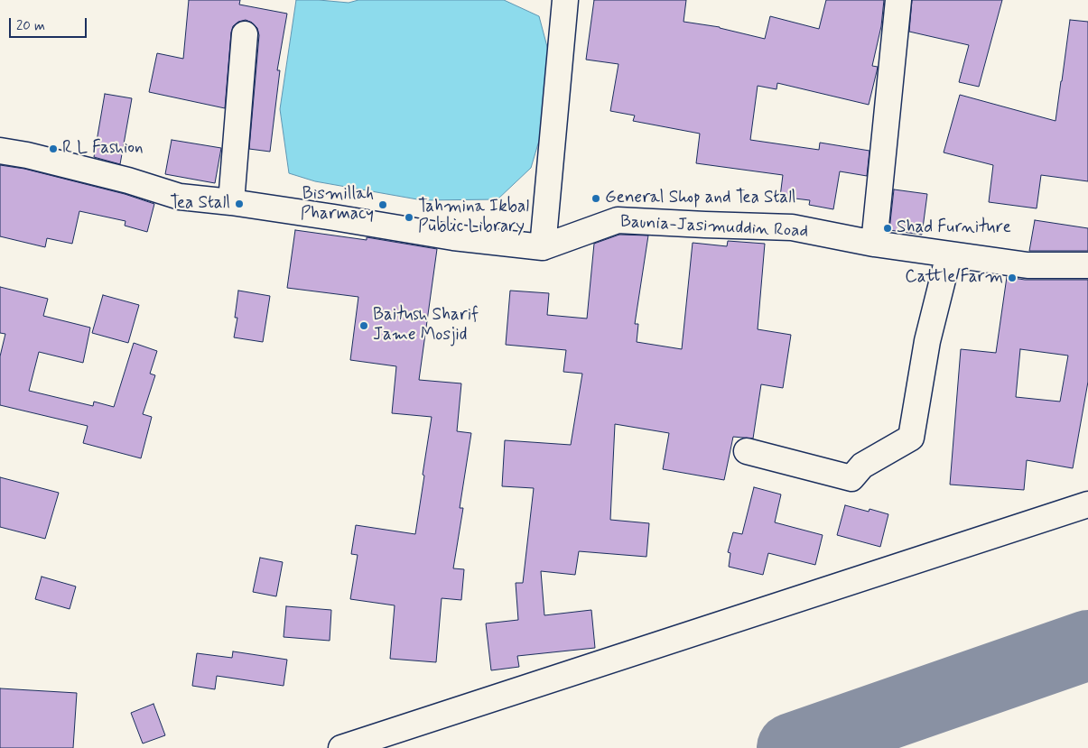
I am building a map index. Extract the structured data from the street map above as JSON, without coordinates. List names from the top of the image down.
{
  "streets": {
    "street": ["Baunia-Jasimuddin Road"]
  },
  "places": [
    "R L Fashion",
    "General Shop and Tea Stall",
    "Tea Stall",
    "Bismillah Pharmacy",
    "Tahmina Ikbal Public Library",
    "Shad Furniture",
    "Cattle Farm",
    "Baitush Sharif Jame Mosjid"
  ],
  "scale_bar": "20 m"
}
